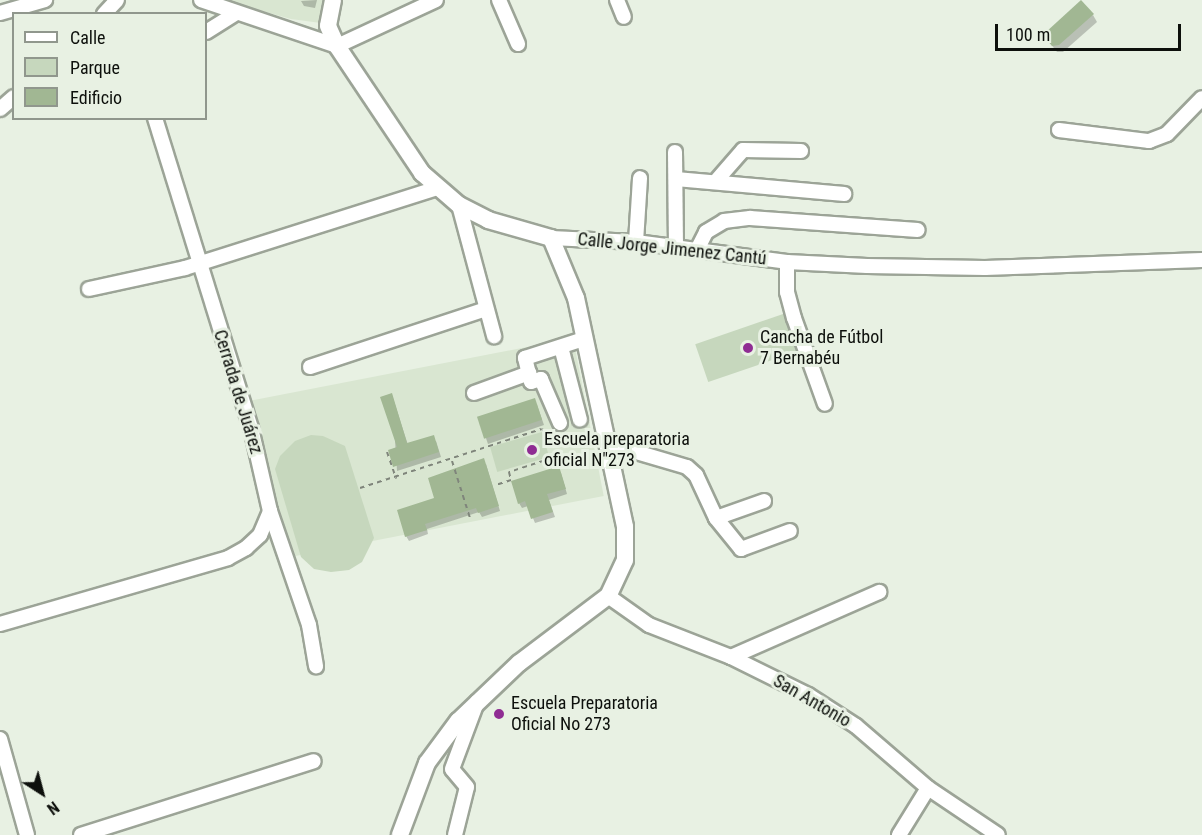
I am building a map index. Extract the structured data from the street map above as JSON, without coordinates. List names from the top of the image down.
{
  "streets": {
    "main road": ["Calle Jorge Jimenez Cantú"],
    "street": ["Cerrada de Juárez", "San Antonio"]
  },
  "places": ["Cancha de Fútbol 7 Bernabéu", "Escuela preparatoria oficial N\"273", "Escuela Preparatoria Oficial No 273"],
  "legend": ["Calle", "Parque", "Edificio"],
  "scale_bar": "100 m",
  "north": "bottom right"
}
